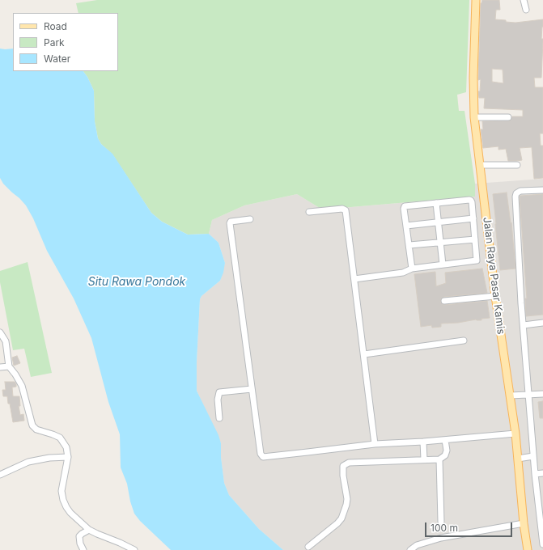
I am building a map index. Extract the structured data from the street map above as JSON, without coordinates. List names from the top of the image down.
{
  "streets": {
    "main road": ["Jalan Raya Pasar Kamis"]
  },
  "water": ["Situ Rawa Pondok"],
  "legend": ["Road", "Park", "Water"],
  "scale_bar": "100 m"
}
